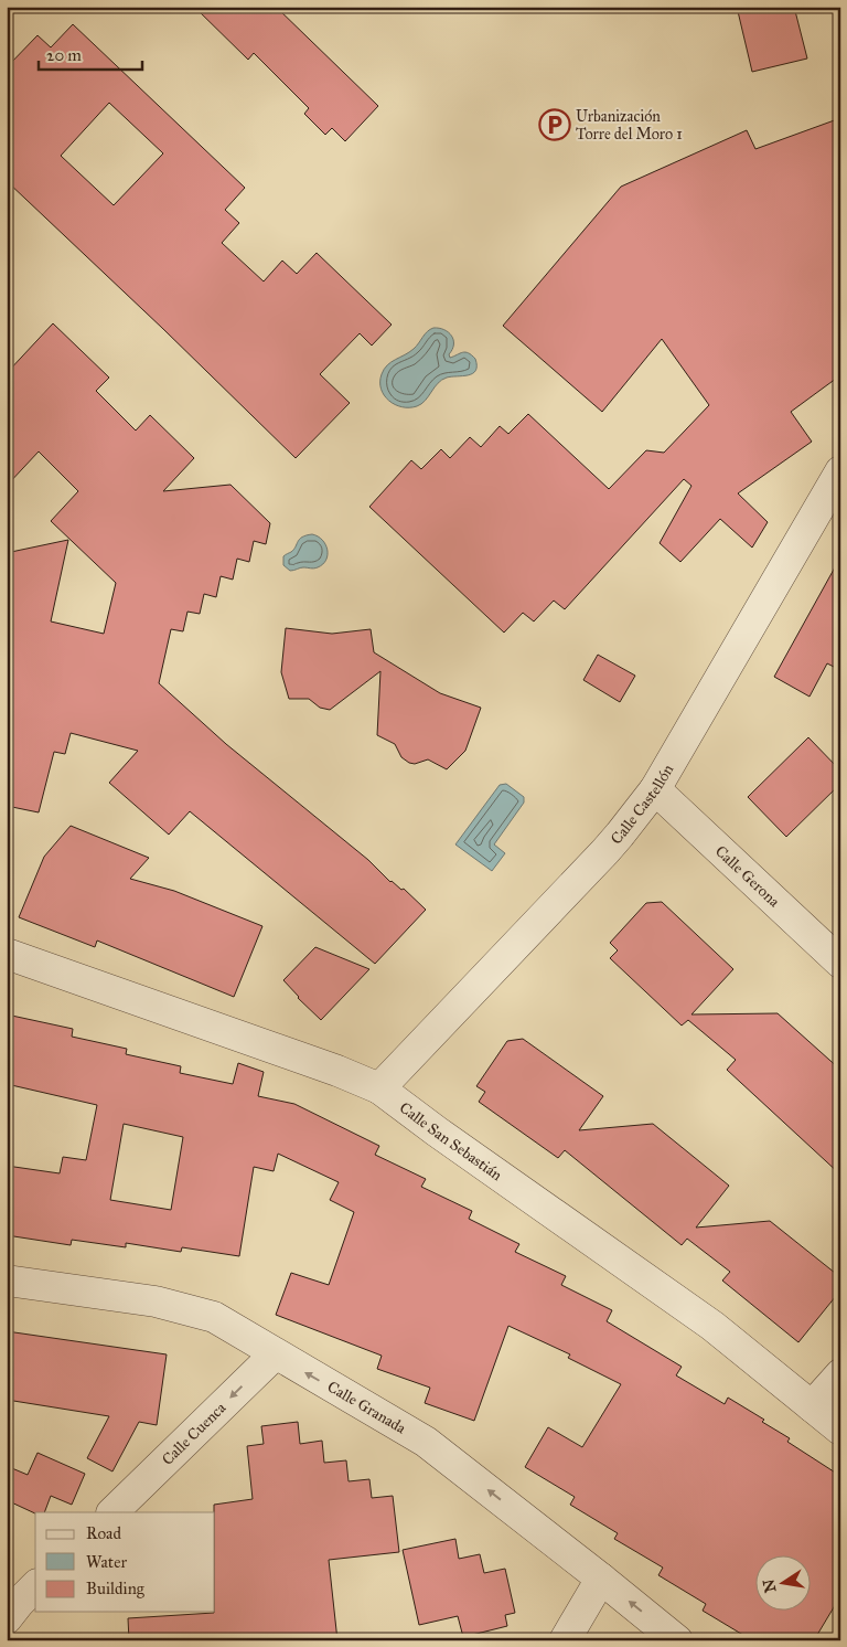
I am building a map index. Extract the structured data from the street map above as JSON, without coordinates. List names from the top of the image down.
{
  "streets": {
    "street": [
      "Calle Castellón",
      "Calle Gerona",
      "Calle San Sebastián",
      "Calle Granada",
      "Calle Cuenca"
    ]
  },
  "crossings": [
    ["Calle Castellón", "Calle Gerona"],
    ["Calle Castellón", "Calle San Sebastián"],
    ["Calle Granada", "Calle Cuenca"]
  ],
  "one_way": ["Calle Granada", "Calle Cuenca"],
  "places": {
    "parking": ["Urbanización Torre del Moro 1"]
  },
  "legend": ["Road", "Water", "Building"],
  "scale_bar": "20 m",
  "north": "left"
}
